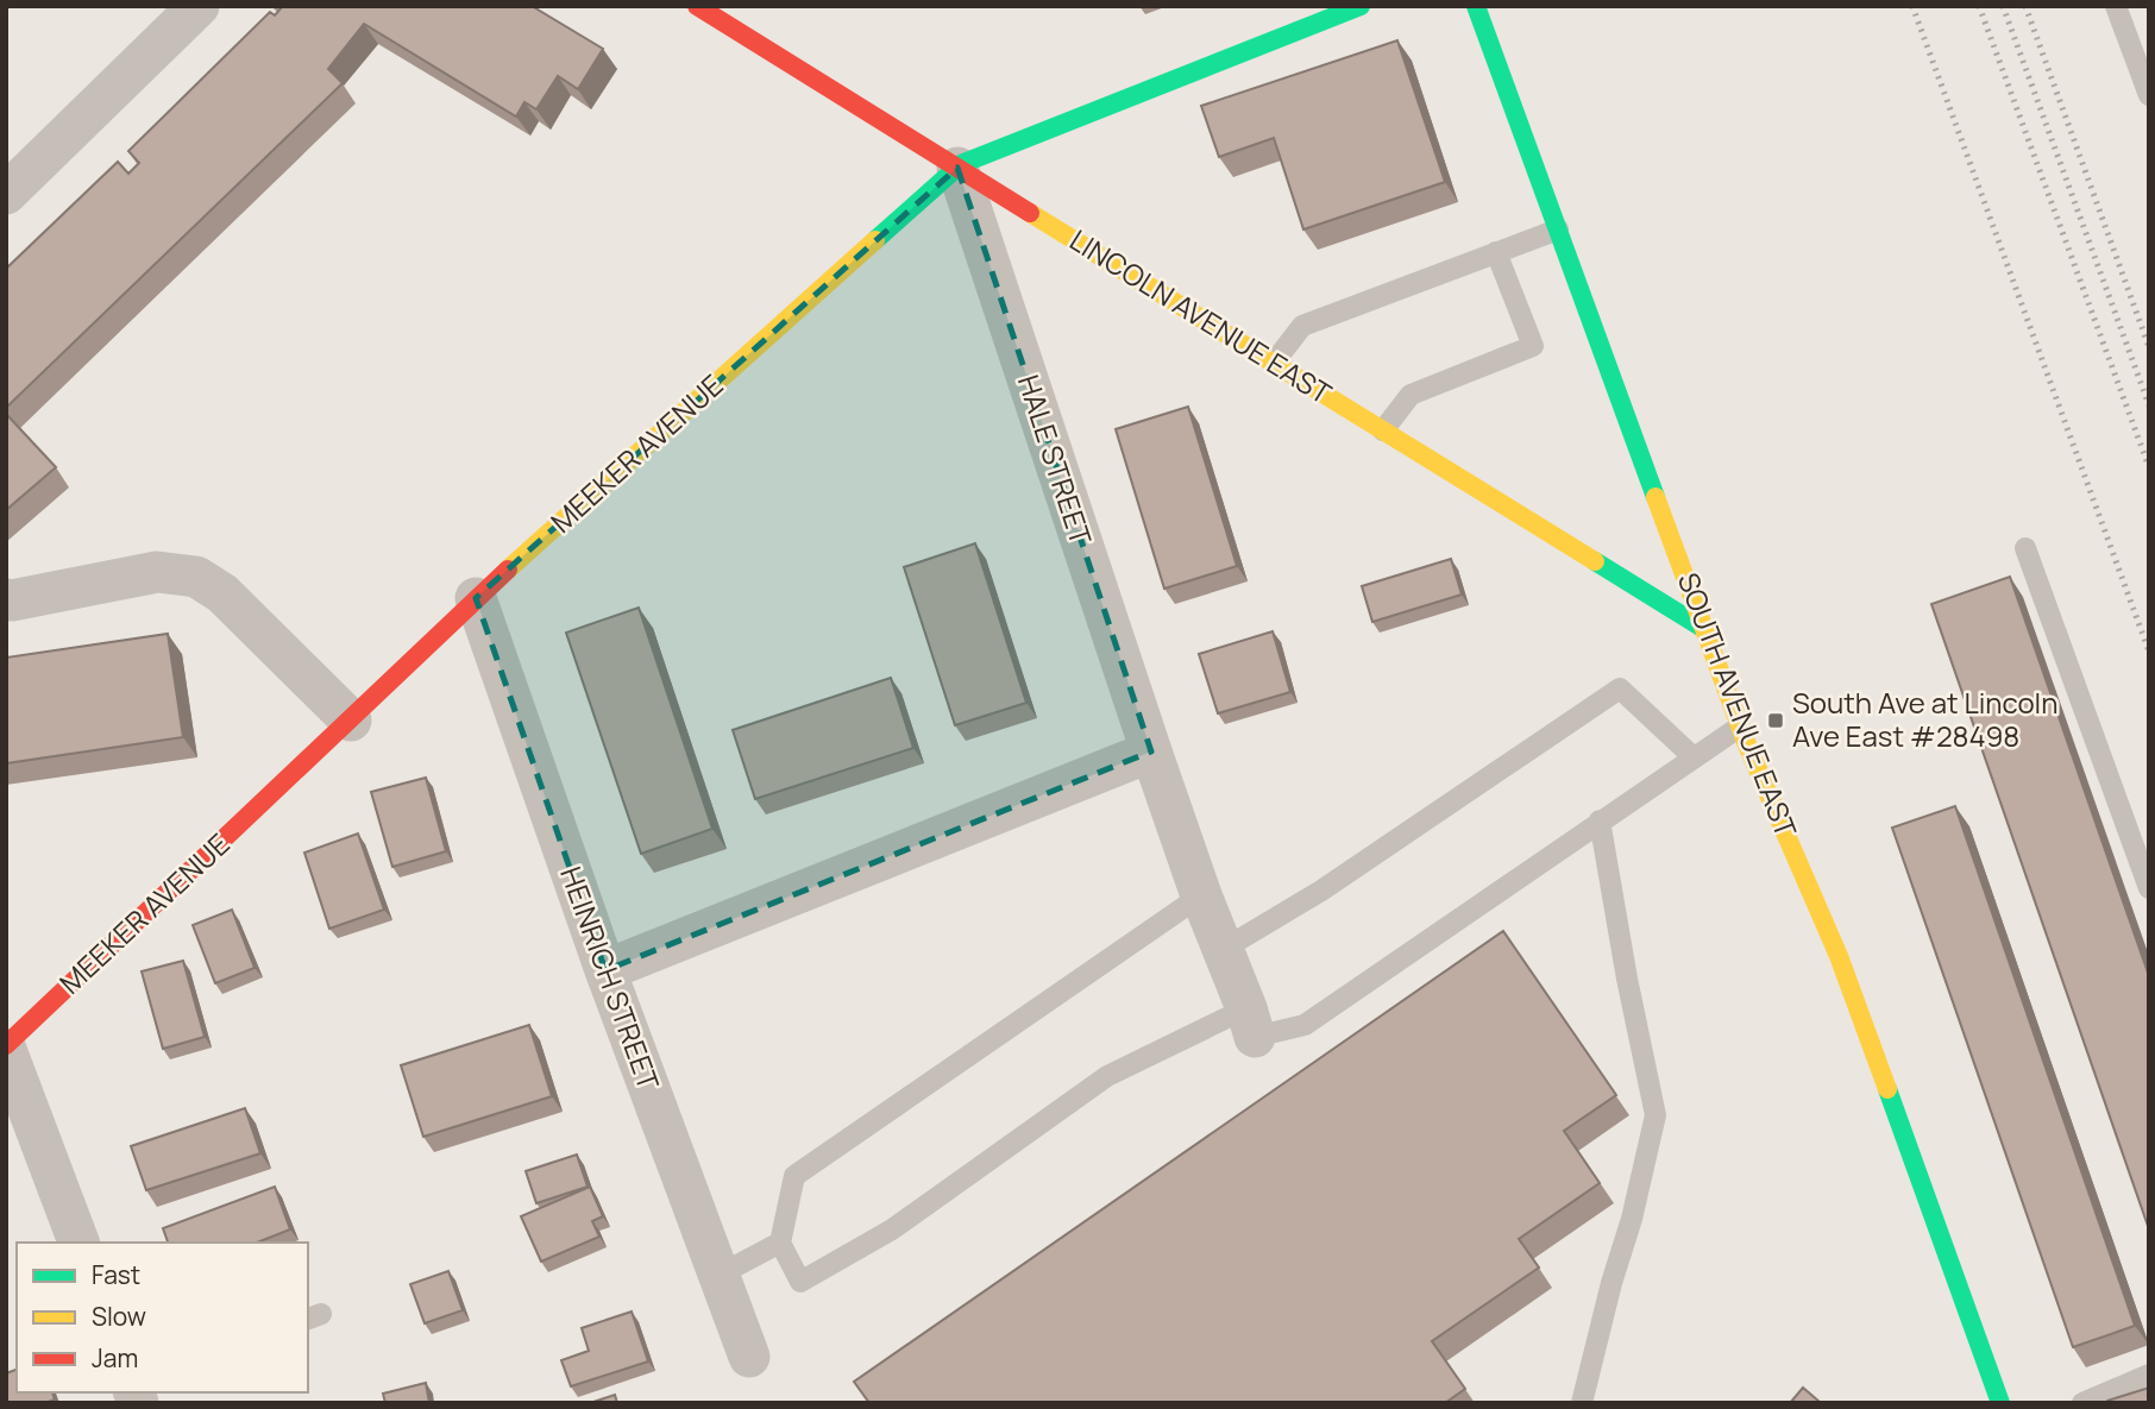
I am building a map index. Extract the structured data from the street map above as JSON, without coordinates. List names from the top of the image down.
{
  "streets": {
    "street": [
      "LINCOLN AVENUE EAST",
      "MEEKER AVENUE",
      "HALE STREET",
      "SOUTH AVENUE EAST",
      "HEINRICH STREET"
    ]
  },
  "crossings": [
    ["LINCOLN AVENUE EAST", "MEEKER AVENUE"],
    ["LINCOLN AVENUE EAST", "HALE STREET"],
    ["LINCOLN AVENUE EAST", "SOUTH AVENUE EAST"],
    ["MEEKER AVENUE", "HALE STREET"],
    ["MEEKER AVENUE", "HEINRICH STREET"]
  ],
  "places": {
    "transit": ["South Ave at Lincoln Ave East #28498"]
  },
  "legend": ["Fast", "Slow", "Jam"]
}
